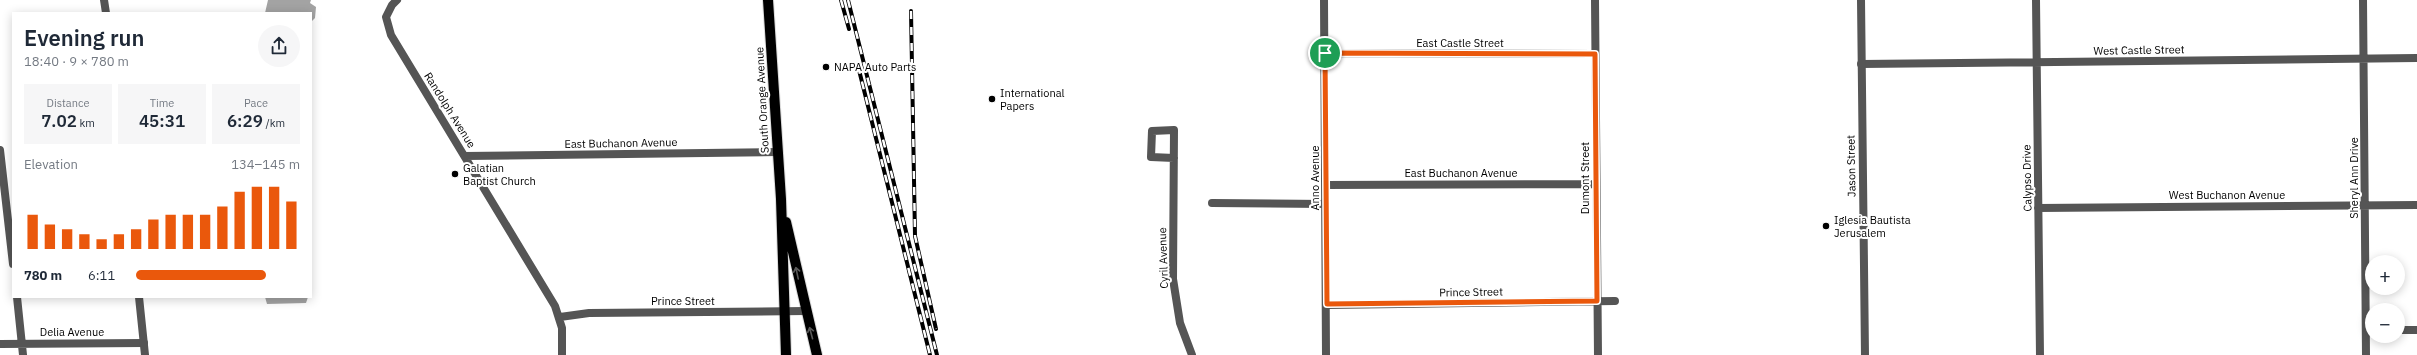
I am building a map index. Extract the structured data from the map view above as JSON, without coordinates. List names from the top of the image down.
{
  "streets": {
    "main road": ["South Orange Avenue"],
    "street": [
      "East Castle Street",
      "West Castle Street",
      "Randolph Avenue",
      "East Buchanon Avenue",
      "Jason Street",
      "Anno Avenue",
      "Dumont Street",
      "Calypso Drive",
      "Sheryl Ann Drive",
      "West Buchanon Avenue",
      "Cyril Avenue",
      "Prince Street",
      "Delia Avenue"
    ]
  },
  "crossings": [
    ["East Castle Street", "Anno Avenue"],
    ["East Castle Street", "Dumont Street"],
    ["West Castle Street", "Jason Street"],
    ["West Castle Street", "Calypso Drive"],
    ["West Castle Street", "Sheryl Ann Drive"],
    ["South Orange Avenue", "East Buchanon Avenue"],
    ["South Orange Avenue", "Prince Street"],
    ["Randolph Avenue", "East Buchanon Avenue"],
    ["Randolph Avenue", "Prince Street"],
    ["East Buchanon Avenue", "Anno Avenue"],
    ["East Buchanon Avenue", "Dumont Street"],
    ["Anno Avenue", "Prince Street"],
    ["Dumont Street", "Prince Street"],
    ["Calypso Drive", "West Buchanon Avenue"],
    ["Sheryl Ann Drive", "West Buchanon Avenue"]
  ],
  "places": [
    "NAPA Auto Parts",
    "International Papers",
    "Galatian Baptist Church",
    "Iglesia Bautista Jerusalem"
  ],
  "page": {
    "heading": ["Evening run", "18:40 · 9 × 780 m"],
    "stats": [
      ["Distance", "7.02 km"],
      ["Time", "45:31"],
      ["Pace", "6:29 /km"]
    ],
    "chart": ["Elevation", "134–145 m"],
    "map_buttons": ["+", "−"],
    "list": [
      {
        "name": "780 m",
        "note": "6:11"
      }
    ]
  }
}
